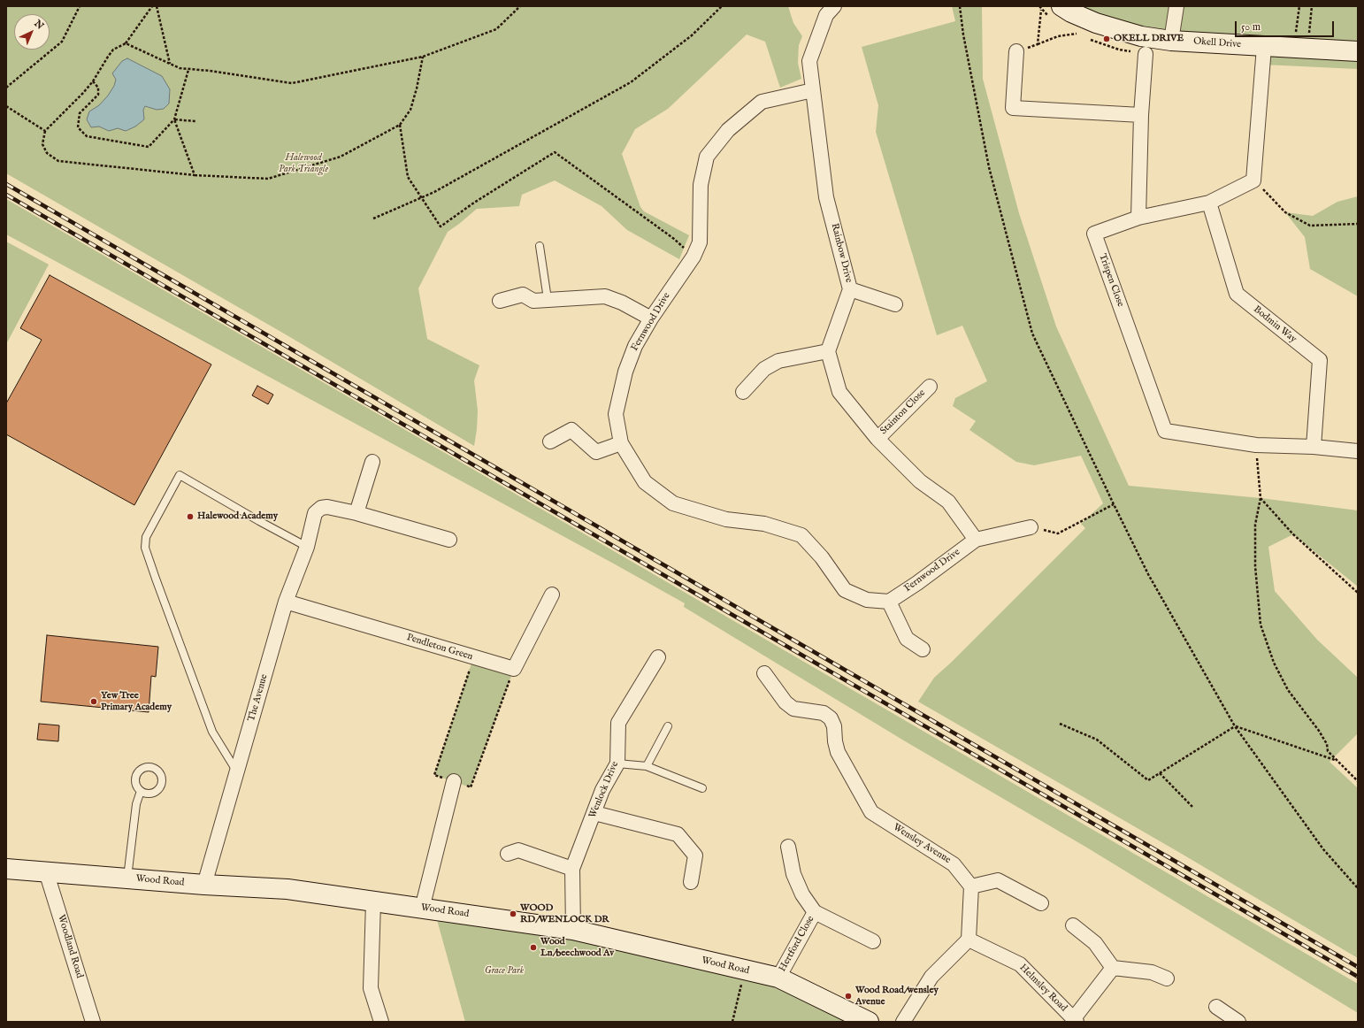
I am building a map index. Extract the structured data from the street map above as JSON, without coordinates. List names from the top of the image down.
{
  "streets": {
    "street": [
      "Okell Drive",
      "Rainbow Drive",
      "Trispen Close",
      "Fernwood Drive",
      "Bodmin Way",
      "Stainton Close",
      "Pendleton Green",
      "The Avenue",
      "Wenlock Drive",
      "Wensley Avenue",
      "Wood Road",
      "Hertford Close",
      "Woodland Road",
      "Helmsley Road"
    ]
  },
  "crossings": [
    ["Rainbow Drive", "Fernwood Drive"],
    ["Trispen Close", "Bodmin Way"],
    ["Pendleton Green", "The Avenue"],
    ["The Avenue", "Wood Road"],
    ["Wenlock Drive", "Wood Road"],
    ["Wood Road", "Hertford Close"],
    ["Wood Road", "Woodland Road"]
  ],
  "parks": ["Halewood Park Triangle", "Grace Park"],
  "places": [
    "OKELL DRIVE",
    "Halewood Academy",
    "Yew Tree Primary Academy",
    "WOOD RD/WENLOCK DR",
    "Wood Ln/beechwood Av",
    "Wood Road/wensley Avenue"
  ],
  "scale_bar": "50 m",
  "north": "top right"
}
